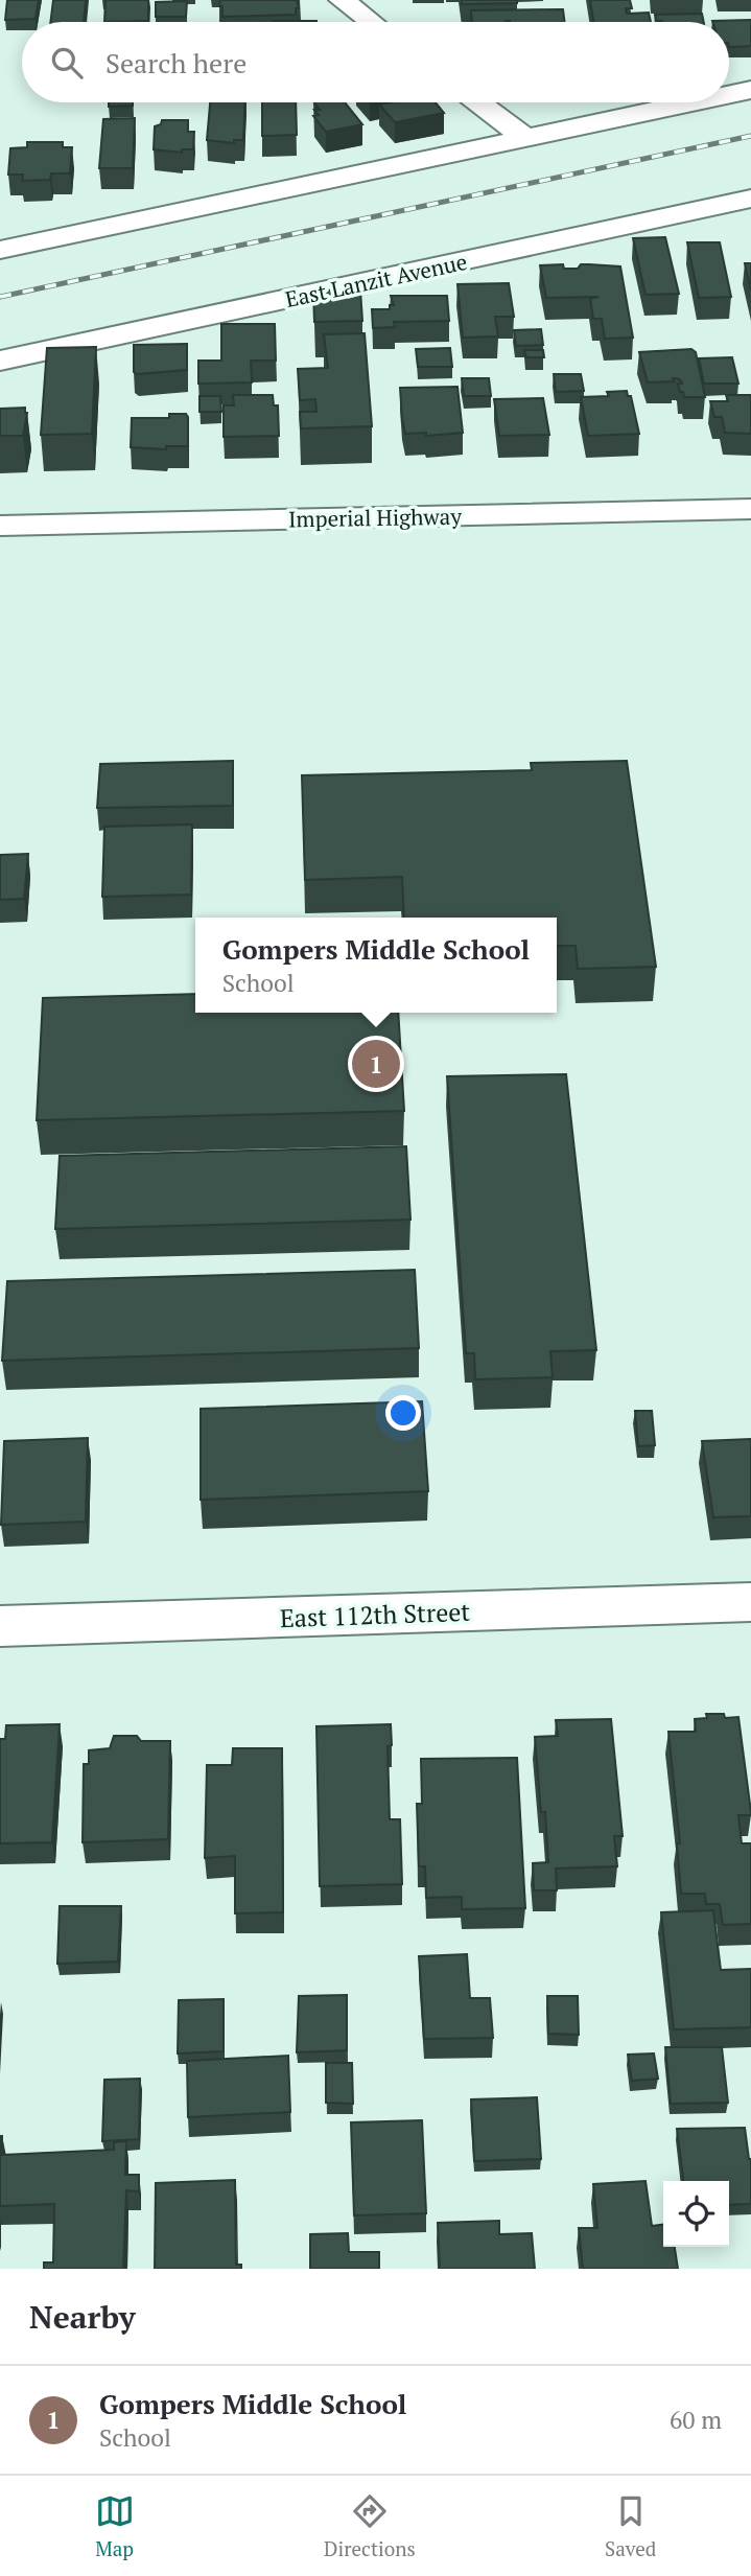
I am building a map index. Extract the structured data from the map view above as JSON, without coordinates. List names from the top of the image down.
{
  "streets": {
    "street": ["East Lanzit Avenue", "Imperial Highway", "East 112th Street"]
  },
  "page": {
    "search": "Search here",
    "popup": ["Gompers Middle School", "School"],
    "pins": "1",
    "heading": "Nearby",
    "list": [
      {
        "mark": "1",
        "name": "Gompers Middle School",
        "note": "School",
        "value": "60 m"
      }
    ],
    "nav": ["Map", "Directions", "Saved"]
  }
}
